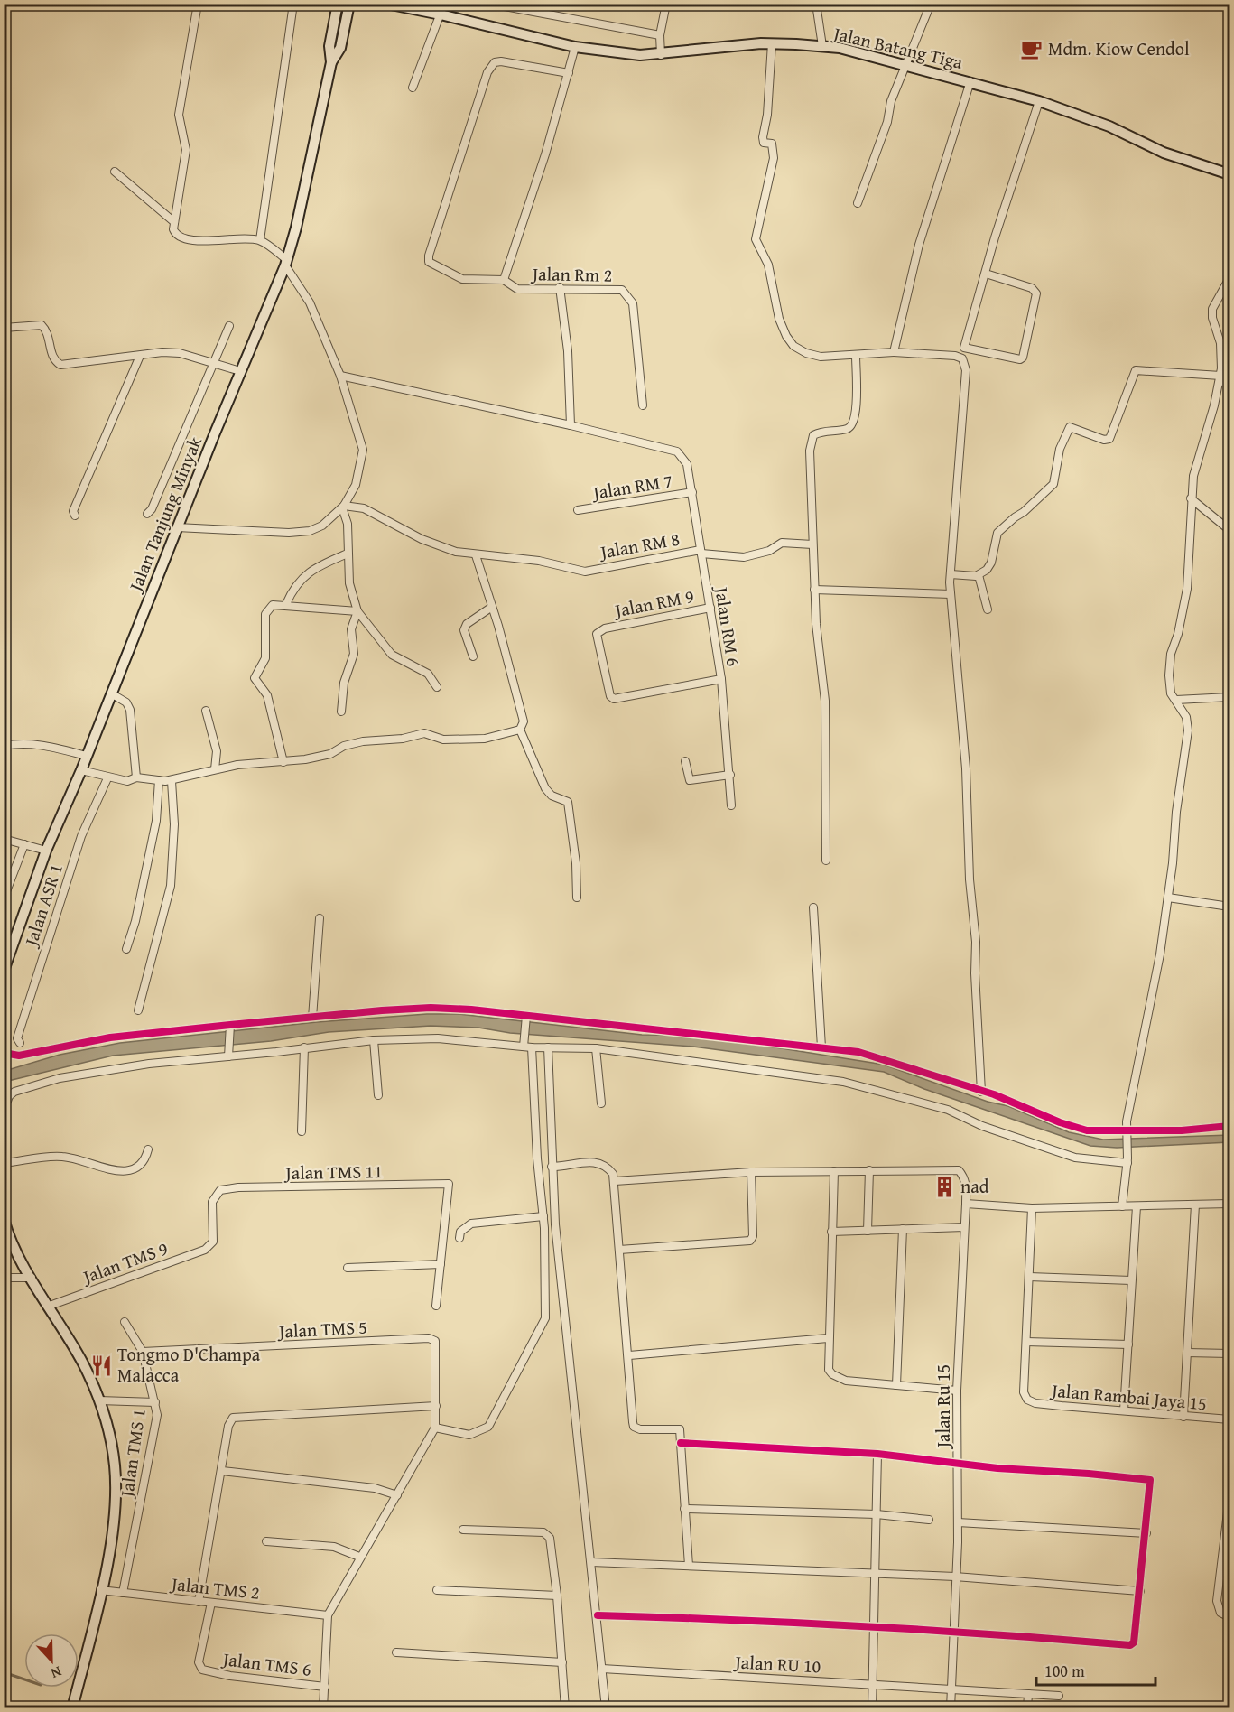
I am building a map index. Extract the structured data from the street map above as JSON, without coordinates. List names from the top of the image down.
{
  "streets": {
    "main road": ["Jalan Batang Tiga", "Jalan Tanjung Minyak"],
    "street": [
      "Jalan Rm 2",
      "Jalan RM 7",
      "Jalan RM 8",
      "Jalan RM 9",
      "Jalan RM 6",
      "Jalan ASR 1",
      "Jalan TMS 11",
      "Jalan TMS 9",
      "Jalan TMS 5",
      "Jalan Rambai Jaya 15",
      "Jalan Ru 15",
      "Jalan TMS 1",
      "Jalan TMS 2",
      "Jalan TMS 6",
      "Jalan RU 10"
    ]
  },
  "crossings": [
    ["Jalan RM 7", "Jalan RM 6"],
    ["Jalan RM 8", "Jalan RM 6"],
    ["Jalan RM 9", "Jalan RM 6"],
    ["Jalan TMS 11", "Jalan TMS 9"],
    ["Jalan TMS 5", "Jalan TMS 1"],
    ["Jalan Ru 15", "Jalan RU 10"],
    ["Jalan TMS 1", "Jalan TMS 2"],
    ["Jalan TMS 2", "Jalan TMS 6"]
  ],
  "places": {
    "cafe": ["Mdm. Kiow Cendol"],
    "building": ["nad"],
    "restaurant": ["Tongmo D'Champa Malacca"]
  },
  "scale_bar": "100 m",
  "north": "bottom"
}
